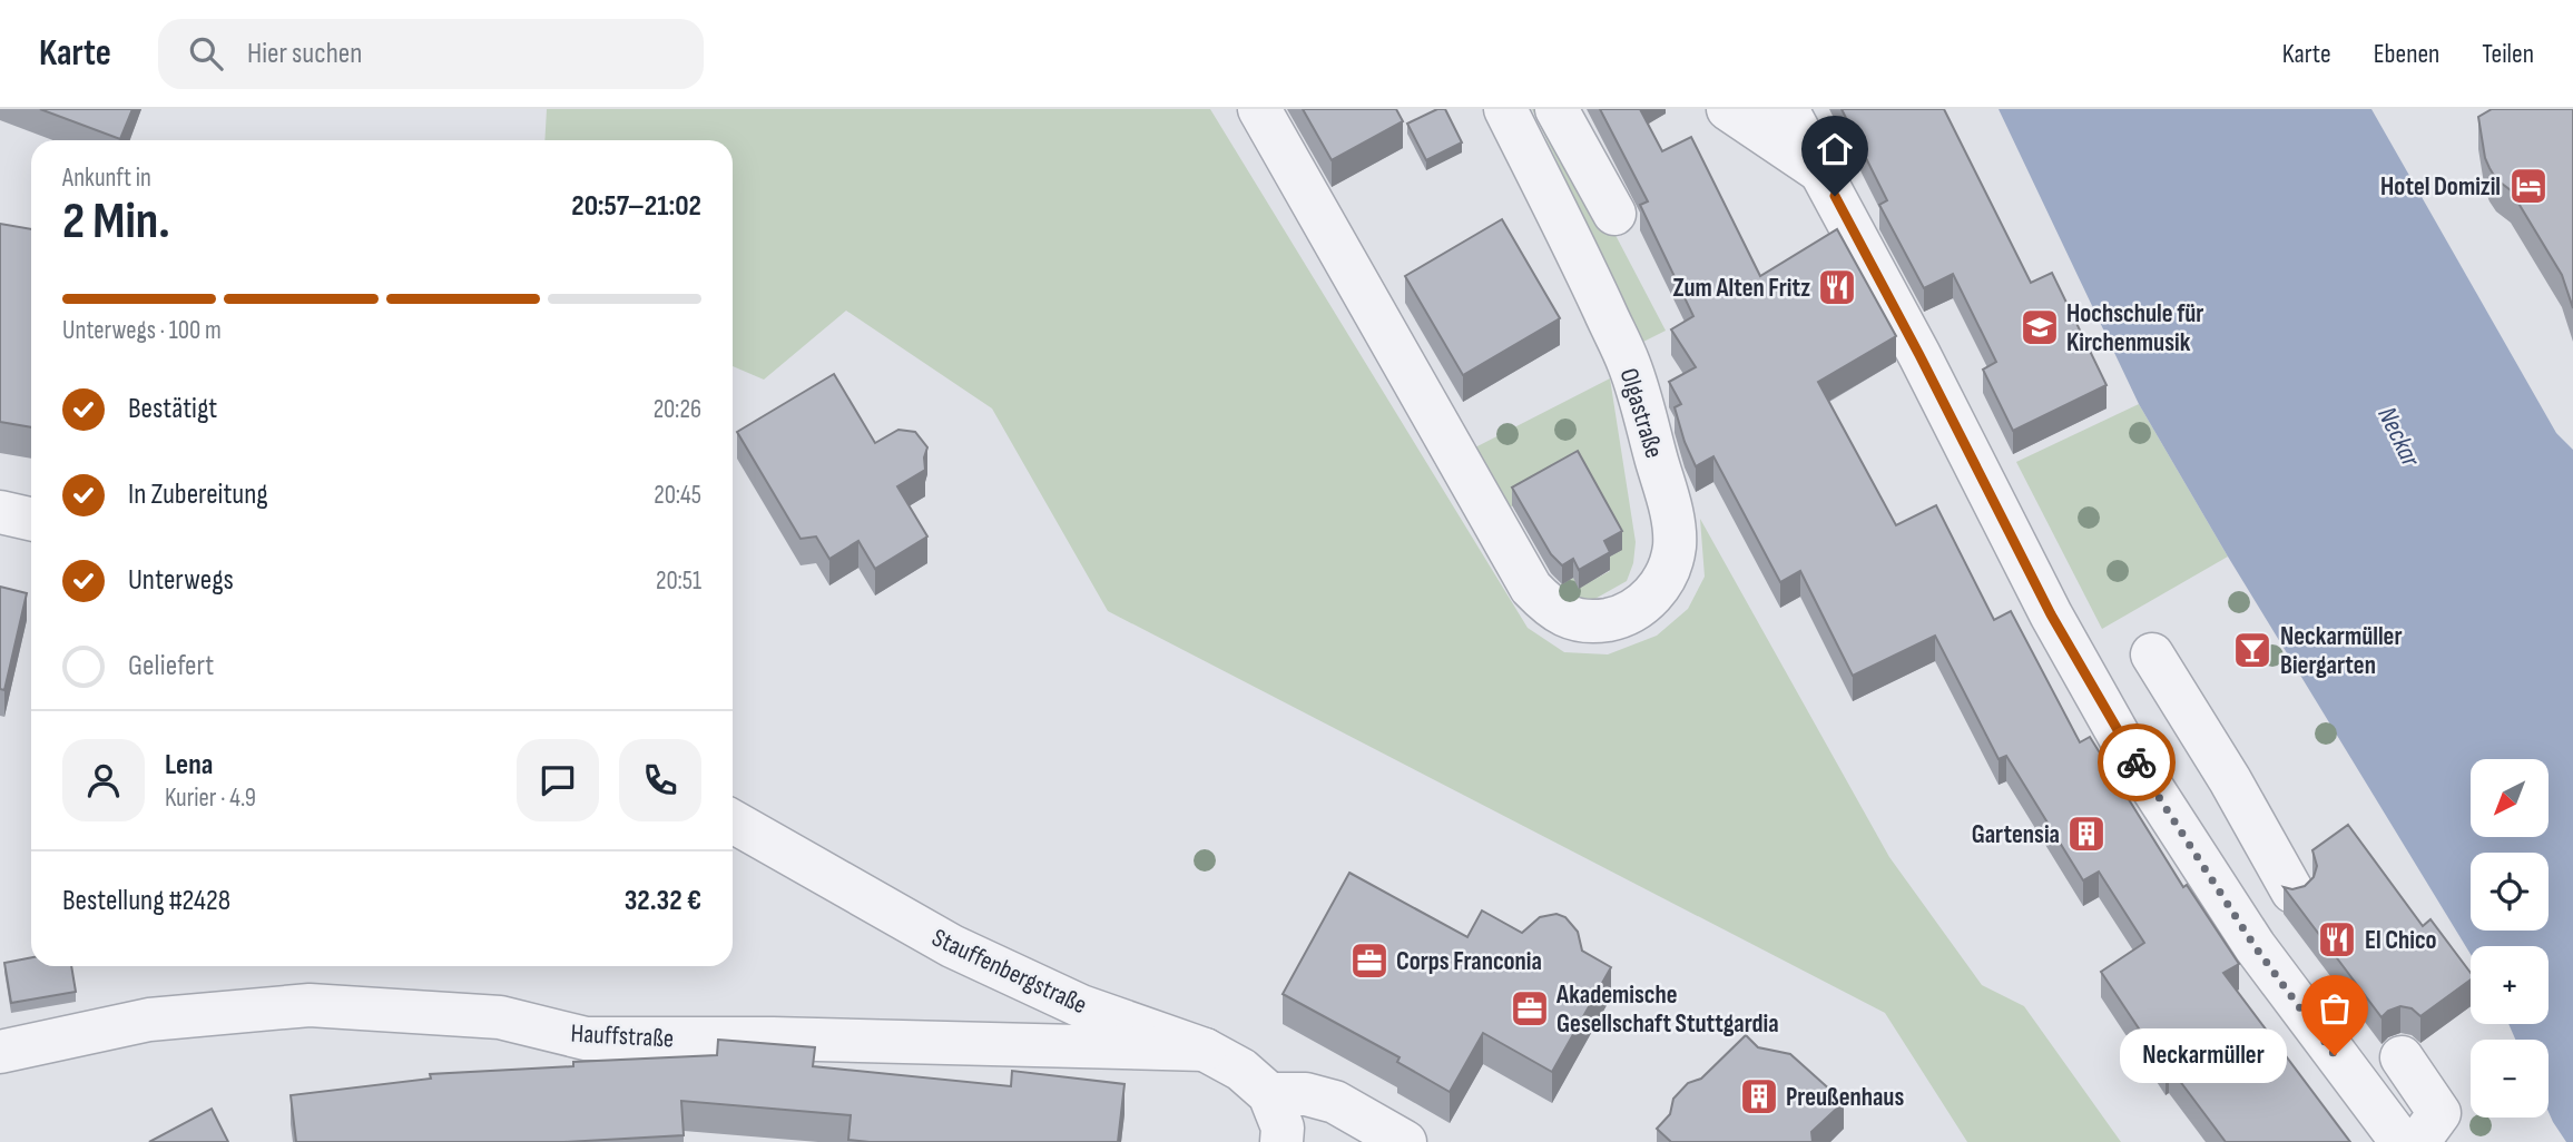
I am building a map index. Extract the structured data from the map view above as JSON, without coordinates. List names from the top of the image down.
{
  "streets": {
    "street": ["Olgastraße", "Stauffenbergstraße", "Hauffstraße"]
  },
  "crossings": [
    ["Stauffenbergstraße", "Hauffstraße"]
  ],
  "water": ["Neckar"],
  "places": {
    "hotel": ["Hotel Domizil"],
    "restaurant": ["Zum Alten Fritz", "El Chico"],
    "school or university": ["Hochschule für Kirchenmusik"],
    "bar": ["Neckarmüller Biergarten"],
    "building": ["Gartensia", "Preußenhaus"],
    "office": ["Corps Franconia", "Akademische Gesellschaft Stuttgardia"],
    "other": ["Neckarmüller"]
  },
  "north": "bottom left",
  "page": {
    "header": "Karte",
    "search": "Hier suchen",
    "nav": ["Karte", "Ebenen", "Teilen"],
    "heading": ["2 Min.", "Ankunft in", "20:57–21:02"],
    "panel": [
      "Lena",
      "Kurier · 4.9",
      "Bestellung #2428",
      "32.32 €"
    ],
    "bar": "Unterwegs · 100 m",
    "list": [
      ["Bestätigt", "20:26"],
      ["In Zubereitung", "20:45"],
      ["Unterwegs", "20:51"],
      "Geliefert"
    ],
    "map_buttons": ["+", "−"],
    "bubble": "Neckarmüller"
  }
}
